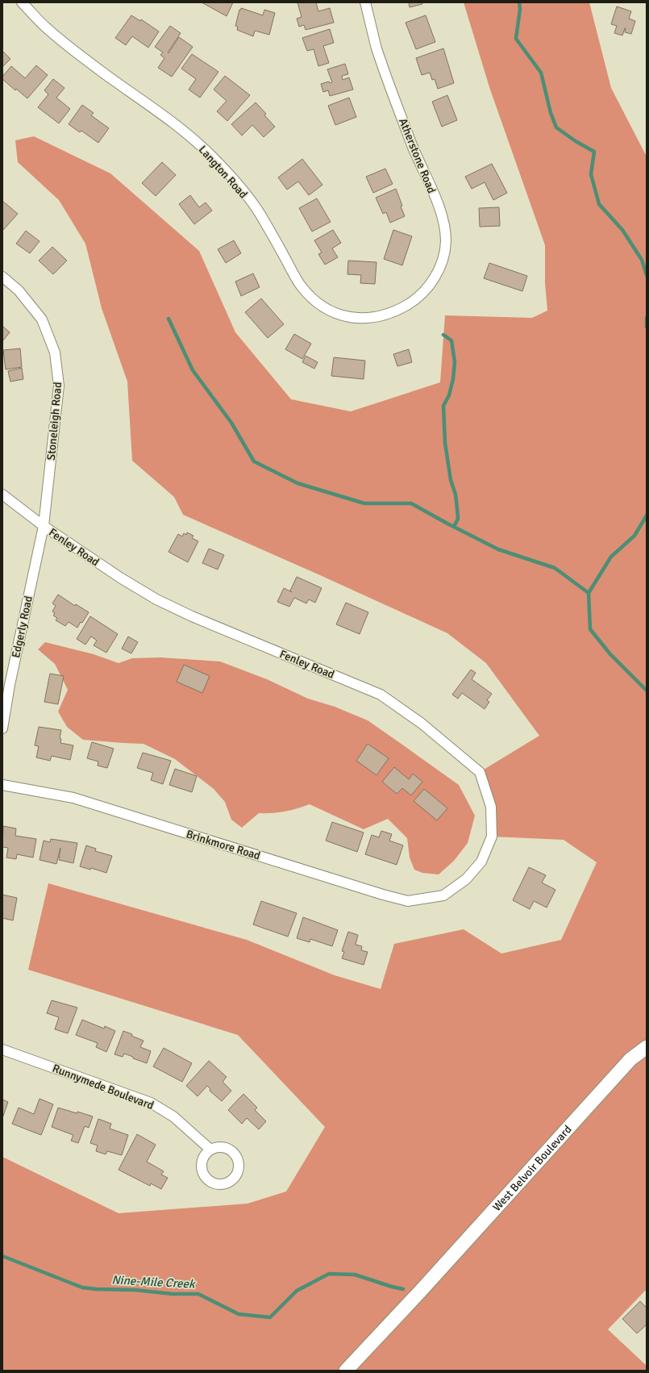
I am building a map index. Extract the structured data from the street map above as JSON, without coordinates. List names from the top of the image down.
{
  "streets": {
    "street": [
      "Atherstone Road",
      "Langton Road",
      "Stoneleigh Road",
      "Fenley Road",
      "Edgerly Road",
      "Brinkmore Road",
      "Runnymede Boulevard",
      "West Belvoir Boulevard"
    ]
  },
  "crossings": [
    ["Atherstone Road", "Langton Road"],
    ["Stoneleigh Road", "Fenley Road"],
    ["Stoneleigh Road", "Edgerly Road"],
    ["Fenley Road", "Edgerly Road"],
    ["Fenley Road", "Brinkmore Road"]
  ],
  "water": ["Nine-Mile Creek"]
}
